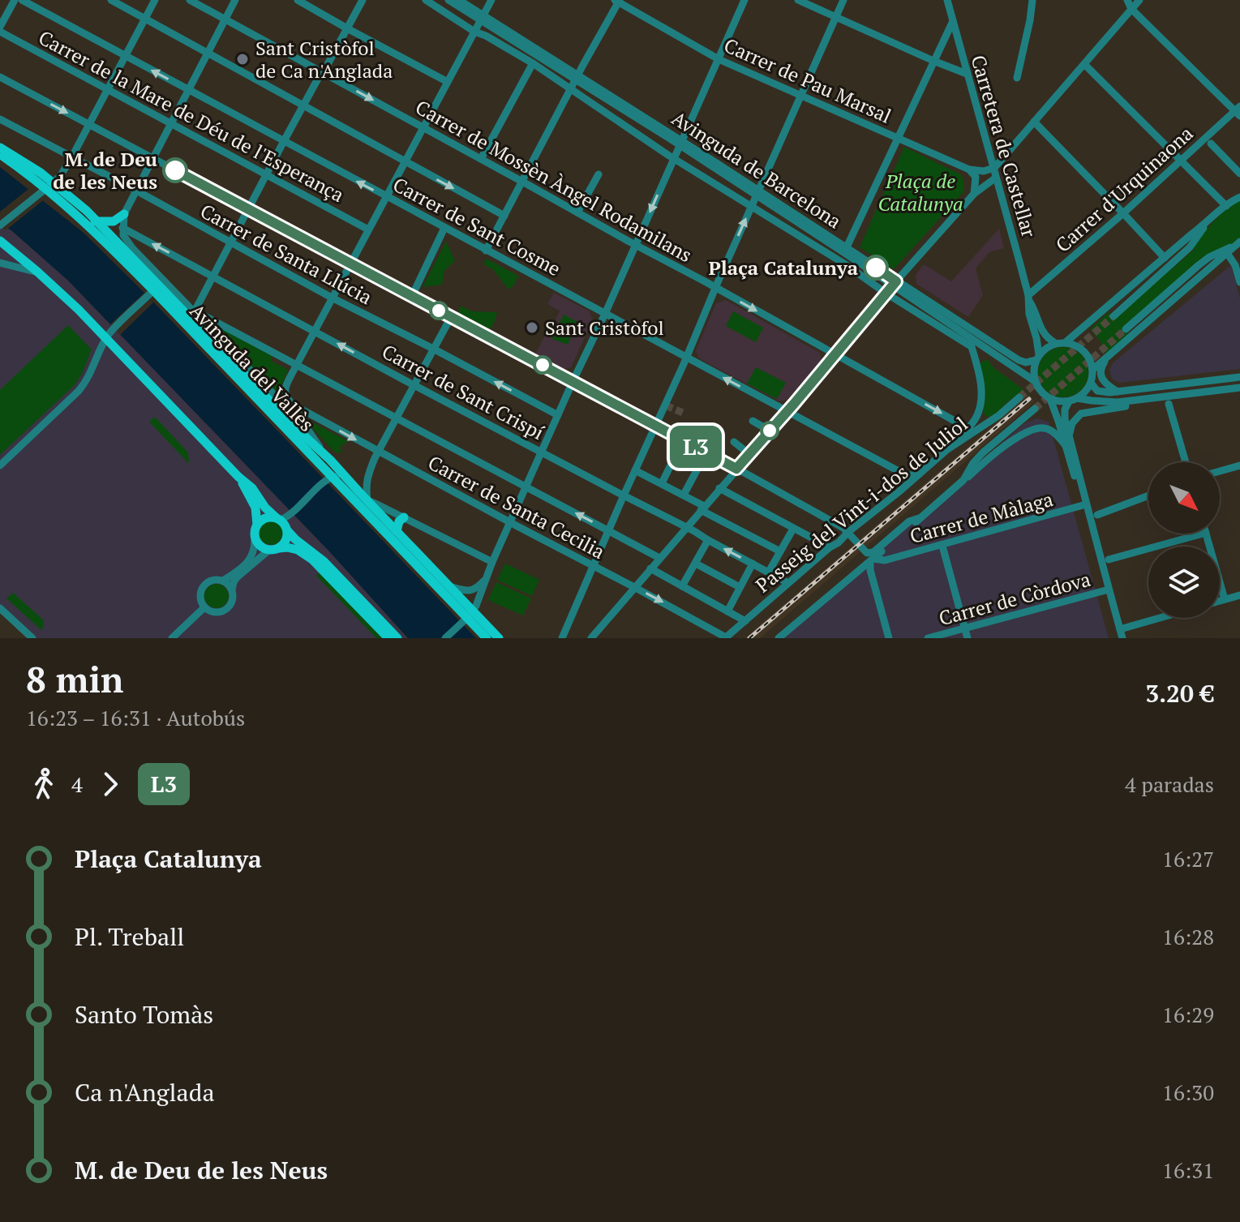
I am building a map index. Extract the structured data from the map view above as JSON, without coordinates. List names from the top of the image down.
{
  "streets": {
    "main road": ["Avinguda del Vallès"],
    "street": [
      "Carrer de Pau Marsal",
      "Carrer de la Mare de Déu de l'Esperança",
      "Carretera de Castellar",
      "Avinguda de Barcelona",
      "Carrer de Mossèn Àngel Rodamilans",
      "Carrer d'Urquinaona",
      "Carrer de Sant Cosme",
      "Carrer de Santa Llúcia",
      "Carrer de Sant Crispí",
      "Passeig del Vint-i-dos de Juliol",
      "Carrer de Santa Cecilia",
      "Carrer de Màlaga",
      "Carrer de Còrdova"
    ]
  },
  "crossings": [
    ["Carrer de Pau Marsal", "Carretera de Castellar"],
    ["Carretera de Castellar", "Avinguda de Barcelona"],
    ["Carretera de Castellar", "Carrer d'Urquinaona"],
    ["Carrer de Sant Cosme", "Passeig del Vint-i-dos de Juliol"],
    ["Avinguda del Vallès", "Carrer de Sant Crispí"],
    ["Carrer de Sant Crispí", "Passeig del Vint-i-dos de Juliol"],
    ["Passeig del Vint-i-dos de Juliol", "Carrer de Santa Cecilia"],
    ["Passeig del Vint-i-dos de Juliol", "Carrer de Màlaga"]
  ],
  "parks": ["Plaça de Catalunya"],
  "places": [
    "Sant Cristòfol de Ca n'Anglada",
    "M. de Deu de les Neus",
    "Plaça Catalunya",
    "Sant Cristòfol"
  ],
  "lines": ["bus line L3"],
  "north": "bottom right",
  "page": {
    "on_map": "L3",
    "heading": ["8 min", "16:23 – 16:31 · Autobús", "3.20 €"],
    "legs": ["4", "L3", "4 paradas"],
    "list": [
      {
        "name": "Plaça Catalunya",
        "value": "16:27"
      },
      {
        "name": "Pl. Treball",
        "value": "16:28"
      },
      {
        "name": "Santo Tomàs",
        "value": "16:29"
      },
      {
        "name": "Ca n'Anglada",
        "value": "16:30"
      },
      {
        "name": "M. de Deu de les Neus",
        "value": "16:31"
      }
    ]
  }
}
